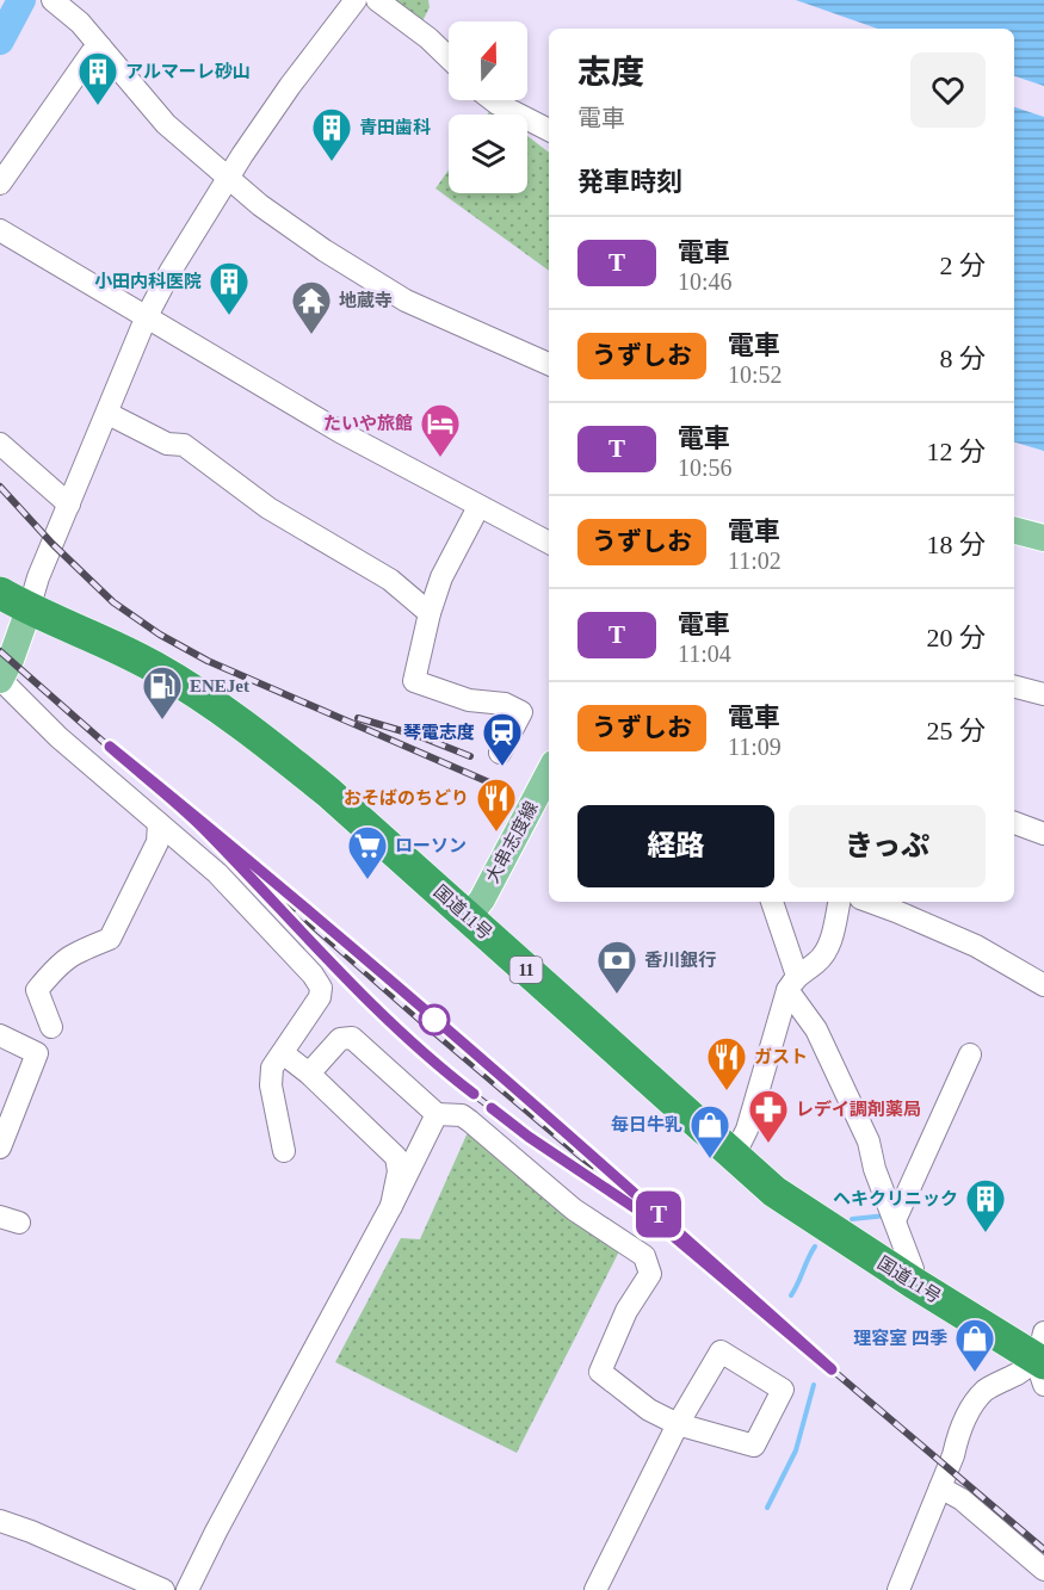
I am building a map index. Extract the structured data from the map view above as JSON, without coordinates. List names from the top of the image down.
{
  "streets": {
    "highway": ["国道11号", "11"],
    "main road": ["大串志度線"]
  },
  "crossings": [
    ["大串志度線", "国道11号"]
  ],
  "places": {
    "building": [
      "アルマーレ砂山",
      "青田歯科",
      "小田内科医院",
      "ヘキクリニック"
    ],
    "temple": ["地蔵寺"],
    "hotel": ["たいや旅館"],
    "fuel station": ["ENEJet"],
    "station": ["琴電志度"],
    "restaurant": ["おそばのちどり", "ガスト"],
    "supermarket": ["ローソン"],
    "bank": ["香川銀行"],
    "pharmacy": ["レデイ調剤薬局"],
    "shop": ["毎日牛乳", "理容室 四季"]
  },
  "north": "top",
  "page": {
    "on_map": "T",
    "heading": [
      ["志度", "電車"],
      "発車時刻"
    ],
    "list": [
      {
        "mark": "T",
        "name": "電車",
        "note": "10:46",
        "value": "2 分"
      },
      {
        "mark": "うずしお",
        "name": "電車",
        "note": "10:52",
        "value": "8 分"
      },
      {
        "mark": "T",
        "name": "電車",
        "note": "10:56",
        "value": "12 分"
      },
      {
        "mark": "うずしお",
        "name": "電車",
        "note": "11:02",
        "value": "18 分"
      },
      {
        "mark": "T",
        "name": "電車",
        "note": "11:04",
        "value": "20 分"
      },
      {
        "mark": "うずしお",
        "name": "電車",
        "note": "11:09",
        "value": "25 分"
      }
    ],
    "buttons": ["経路", "きっぷ"]
  }
}
